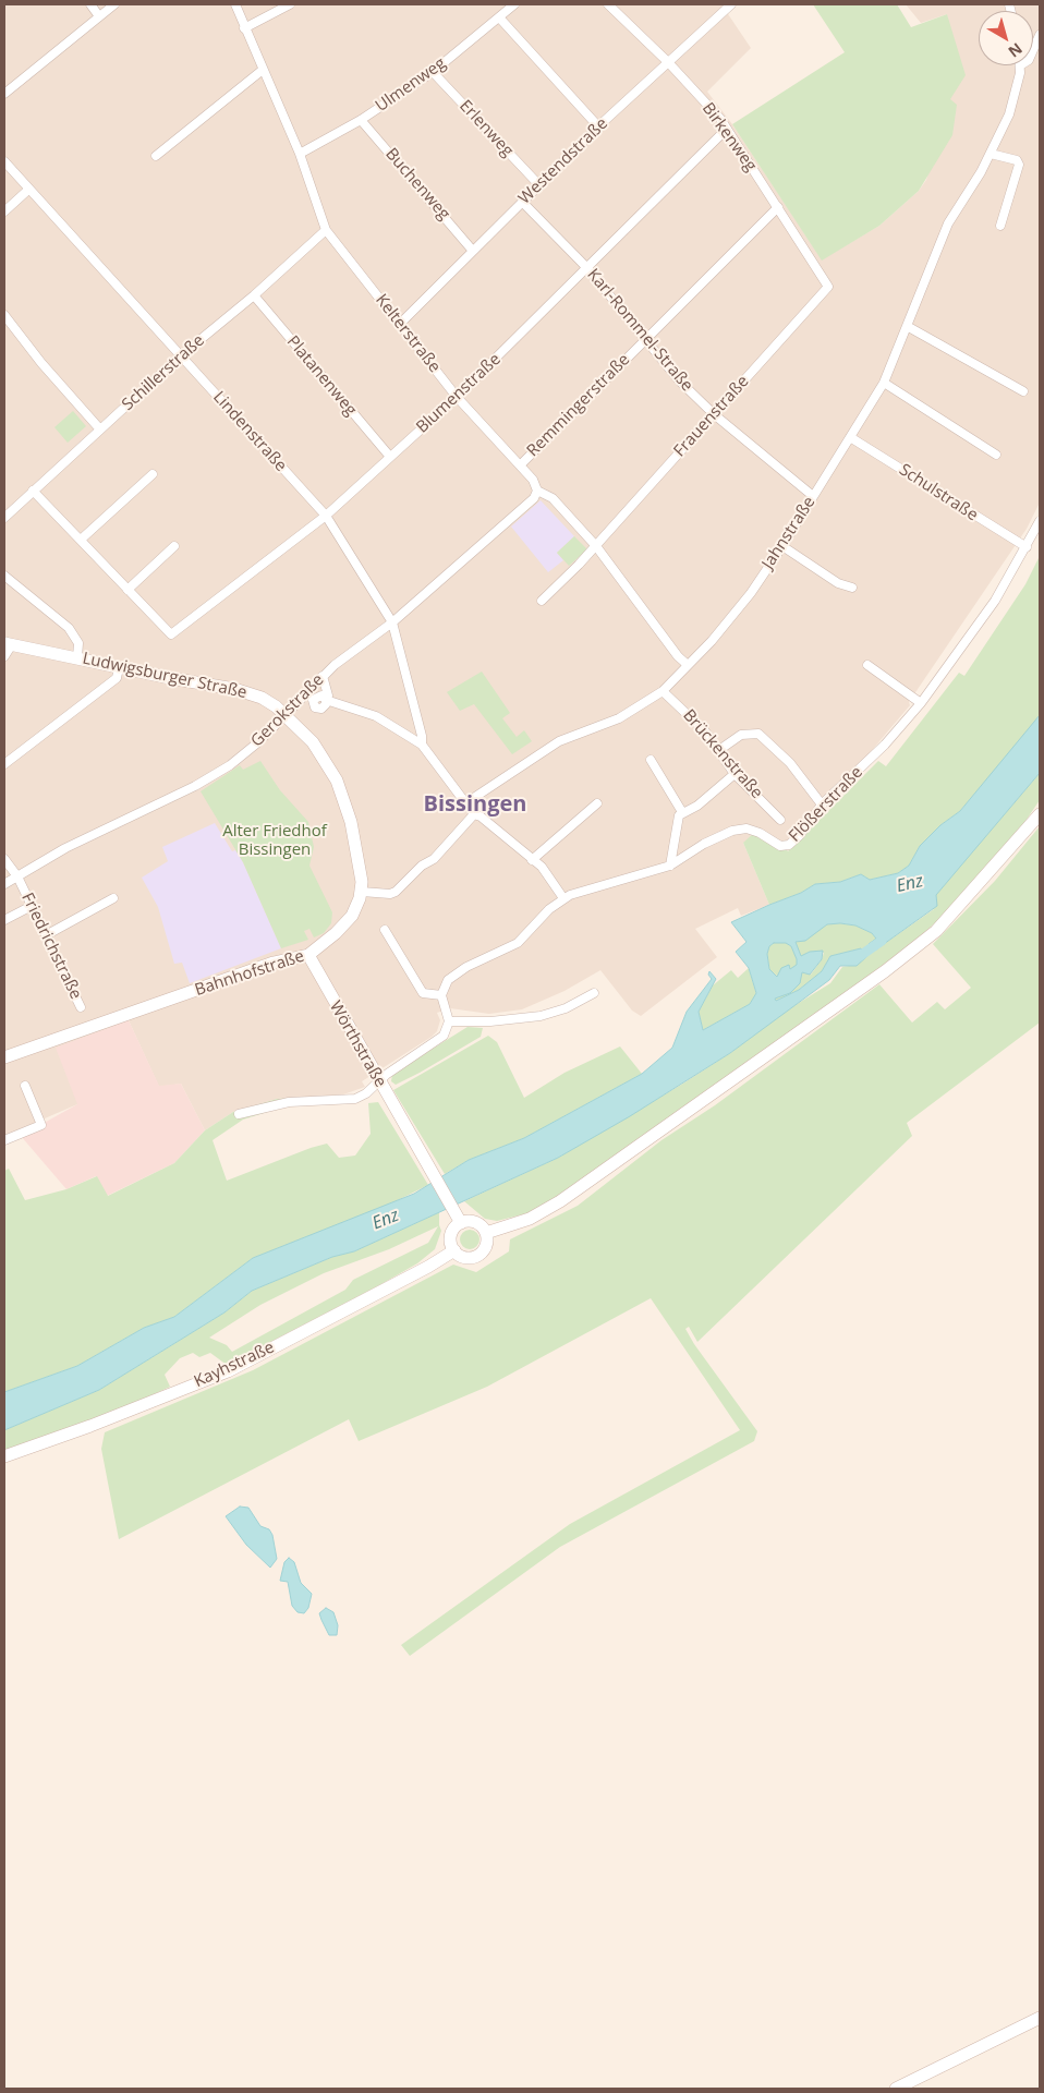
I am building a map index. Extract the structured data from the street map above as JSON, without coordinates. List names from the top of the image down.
{
  "streets": {
    "main road": [
      "Ludwigsburger Straße",
      "Bahnhofstraße",
      "Wörthstraße",
      "Kayhstraße"
    ],
    "street": [
      "Ulmenweg",
      "Erlenweg",
      "Birkenweg",
      "Westendstraße",
      "Buchenweg",
      "Karl-Rommel-Straße",
      "Kelterstraße",
      "Schillerstraße",
      "Platanenweg",
      "Blumenstraße",
      "Remmingerstraße",
      "Frauenstraße",
      "Lindenstraße",
      "Schulstraße",
      "Jahnstraße",
      "Gerokstraße",
      "Brückenstraße",
      "Flößerstraße",
      "Friedrichstraße"
    ]
  },
  "crossings": [
    ["Ulmenweg", "Erlenweg"],
    ["Ulmenweg", "Buchenweg"],
    ["Ulmenweg", "Kelterstraße"],
    ["Erlenweg", "Westendstraße"],
    ["Birkenweg", "Westendstraße"],
    ["Birkenweg", "Blumenstraße"],
    ["Birkenweg", "Remmingerstraße"],
    ["Birkenweg", "Frauenstraße"],
    ["Westendstraße", "Buchenweg"],
    ["Westendstraße", "Karl-Rommel-Straße"],
    ["Westendstraße", "Kelterstraße"],
    ["Karl-Rommel-Straße", "Blumenstraße"],
    ["Karl-Rommel-Straße", "Remmingerstraße"],
    ["Karl-Rommel-Straße", "Frauenstraße"],
    ["Karl-Rommel-Straße", "Jahnstraße"],
    ["Kelterstraße", "Schillerstraße"],
    ["Kelterstraße", "Blumenstraße"],
    ["Kelterstraße", "Remmingerstraße"],
    ["Kelterstraße", "Frauenstraße"],
    ["Kelterstraße", "Jahnstraße"],
    ["Kelterstraße", "Gerokstraße"],
    ["Schillerstraße", "Platanenweg"],
    ["Schillerstraße", "Lindenstraße"],
    ["Platanenweg", "Blumenstraße"],
    ["Blumenstraße", "Lindenstraße"],
    ["Lindenstraße", "Gerokstraße"],
    ["Schulstraße", "Jahnstraße"],
    ["Schulstraße", "Flößerstraße"],
    ["Jahnstraße", "Brückenstraße"],
    ["Ludwigsburger Straße", "Gerokstraße"],
    ["Ludwigsburger Straße", "Bahnhofstraße"],
    ["Gerokstraße", "Friedrichstraße"],
    ["Bahnhofstraße", "Wörthstraße"],
    ["Wörthstraße", "Kayhstraße"]
  ],
  "districts": ["Bissingen"],
  "water": ["Enz"],
  "parks": ["Alter Friedhof Bissingen"],
  "north": "bottom right"
}
